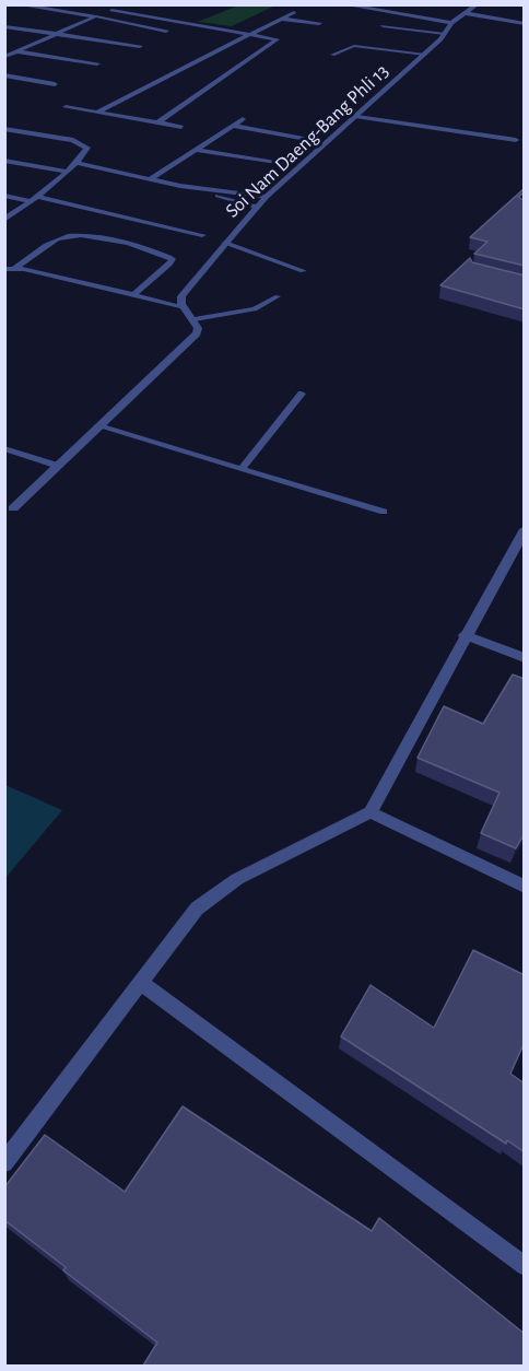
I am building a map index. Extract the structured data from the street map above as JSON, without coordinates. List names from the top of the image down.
{
  "streets": {
    "street": ["Soi Nam Daeng-Bang Phli 13"]
  }
}
